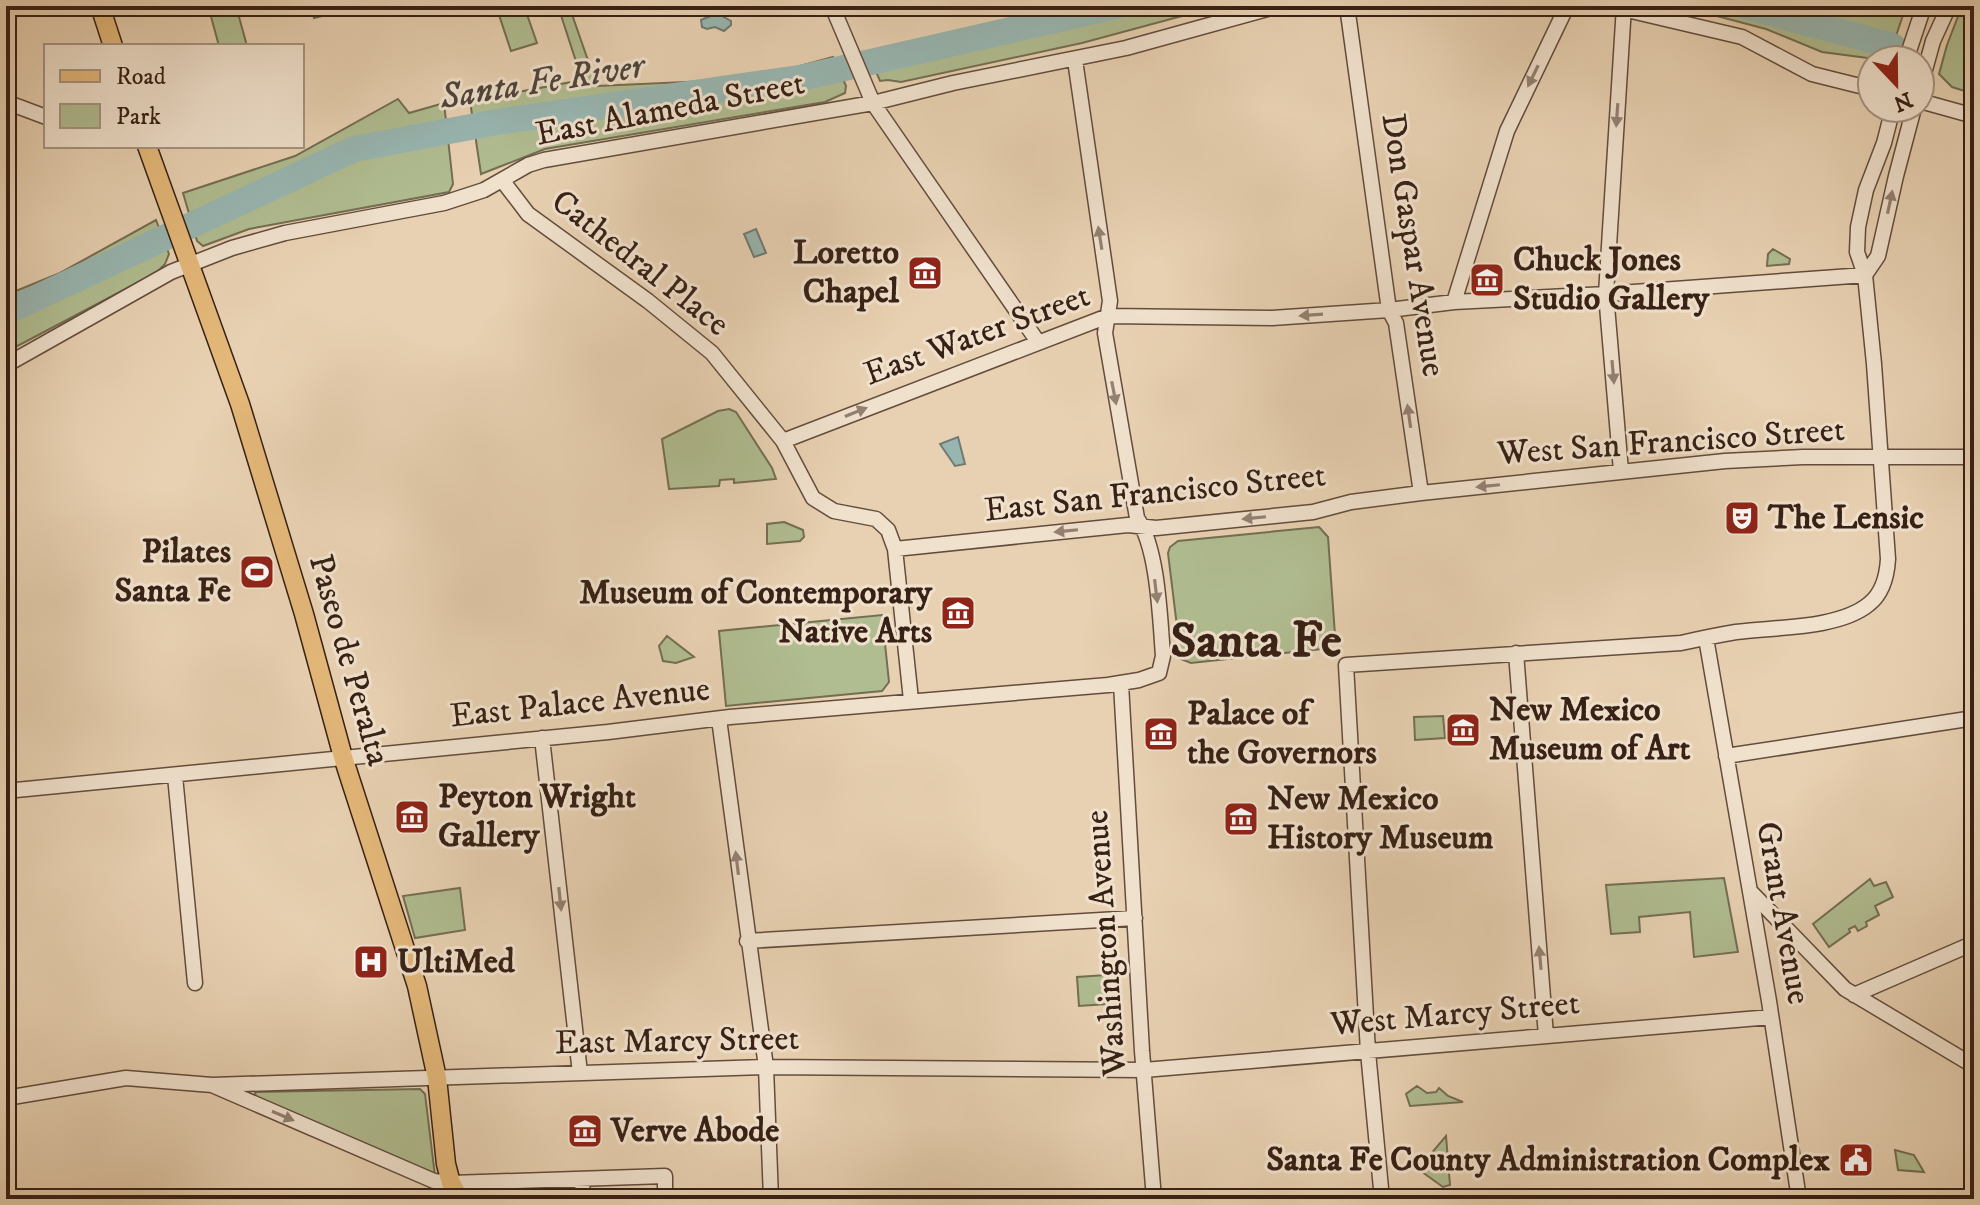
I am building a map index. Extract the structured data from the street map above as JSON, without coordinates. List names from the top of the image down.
{
  "streets": {
    "main road": ["Paseo de Peralta"],
    "street": [
      "East Alameda Street",
      "Don Gaspar Avenue",
      "Cathedral Place",
      "East Water Street",
      "West San Francisco Street",
      "East San Francisco Street",
      "East Palace Avenue",
      "Grant Avenue",
      "Washington Avenue",
      "West Marcy Street",
      "East Marcy Street"
    ]
  },
  "crossings": [
    ["East Alameda Street", "Cathedral Place"],
    ["East Alameda Street", "Paseo de Peralta"],
    ["Don Gaspar Avenue", "East Water Street"],
    ["Don Gaspar Avenue", "West San Francisco Street"],
    ["Don Gaspar Avenue", "East San Francisco Street"],
    ["Cathedral Place", "East Water Street"],
    ["Cathedral Place", "East San Francisco Street"],
    ["West San Francisco Street", "East San Francisco Street"],
    ["East San Francisco Street", "East Palace Avenue"],
    ["Paseo de Peralta", "East Palace Avenue"],
    ["Paseo de Peralta", "East Marcy Street"],
    ["East Palace Avenue", "Washington Avenue"],
    ["Grant Avenue", "West Marcy Street"],
    ["Washington Avenue", "West Marcy Street"],
    ["Washington Avenue", "East Marcy Street"],
    ["West Marcy Street", "East Marcy Street"]
  ],
  "one_way": ["Don Gaspar Avenue", "West San Francisco Street", "East San Francisco Street"],
  "districts": ["Santa Fe"],
  "water": ["Santa Fe River"],
  "places": {
    "museum": [
      "Loretto Chapel",
      "Chuck Jones Studio Gallery",
      "Museum of Contemporary Native Arts",
      "New Mexico Museum of Art",
      "Palace of the Governors",
      "Peyton Wright Gallery",
      "New Mexico History Museum",
      "Verve Abode"
    ],
    "theatre": ["The Lensic"],
    "sports": ["Pilates Santa Fe"],
    "hospital": ["UltiMed"],
    "public building": ["Santa Fe County Administration Complex"]
  },
  "legend": ["Road", "Park"],
  "north": "bottom"
}
